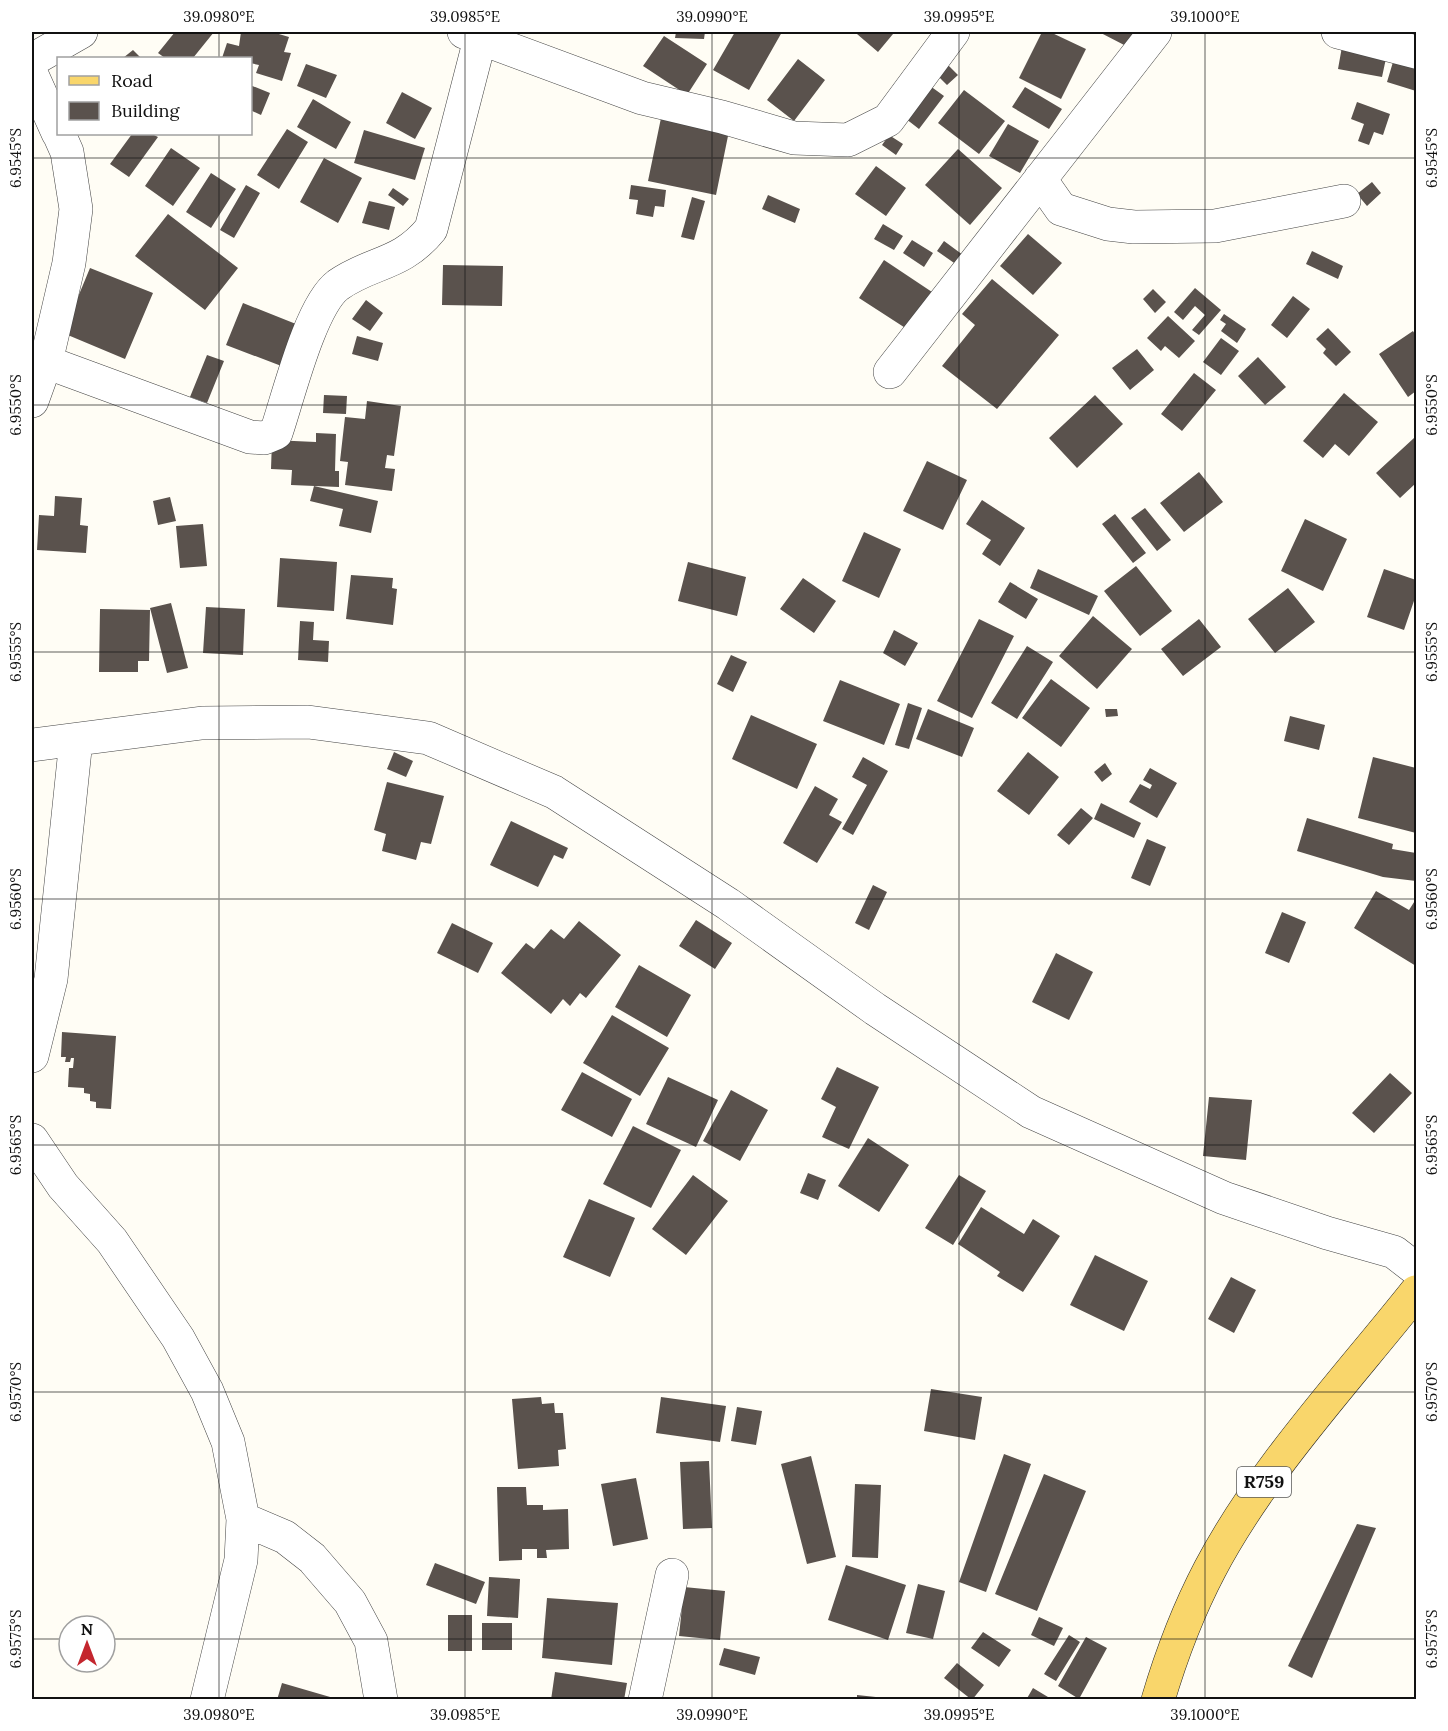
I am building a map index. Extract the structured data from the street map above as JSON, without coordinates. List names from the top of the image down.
{
  "streets": {
    "main road": ["R759"]
  },
  "legend": ["Road", "Building"],
  "north": "top",
  "coordinates": [
    "39.0980°E",
    "39.0985°E",
    "39.0990°E",
    "39.0995°E",
    "39.1000°E",
    "6.9545°S",
    "6.9550°S",
    "6.9555°S",
    "6.9560°S",
    "6.9565°S",
    "6.9570°S",
    "6.9575°S"
  ]
}
